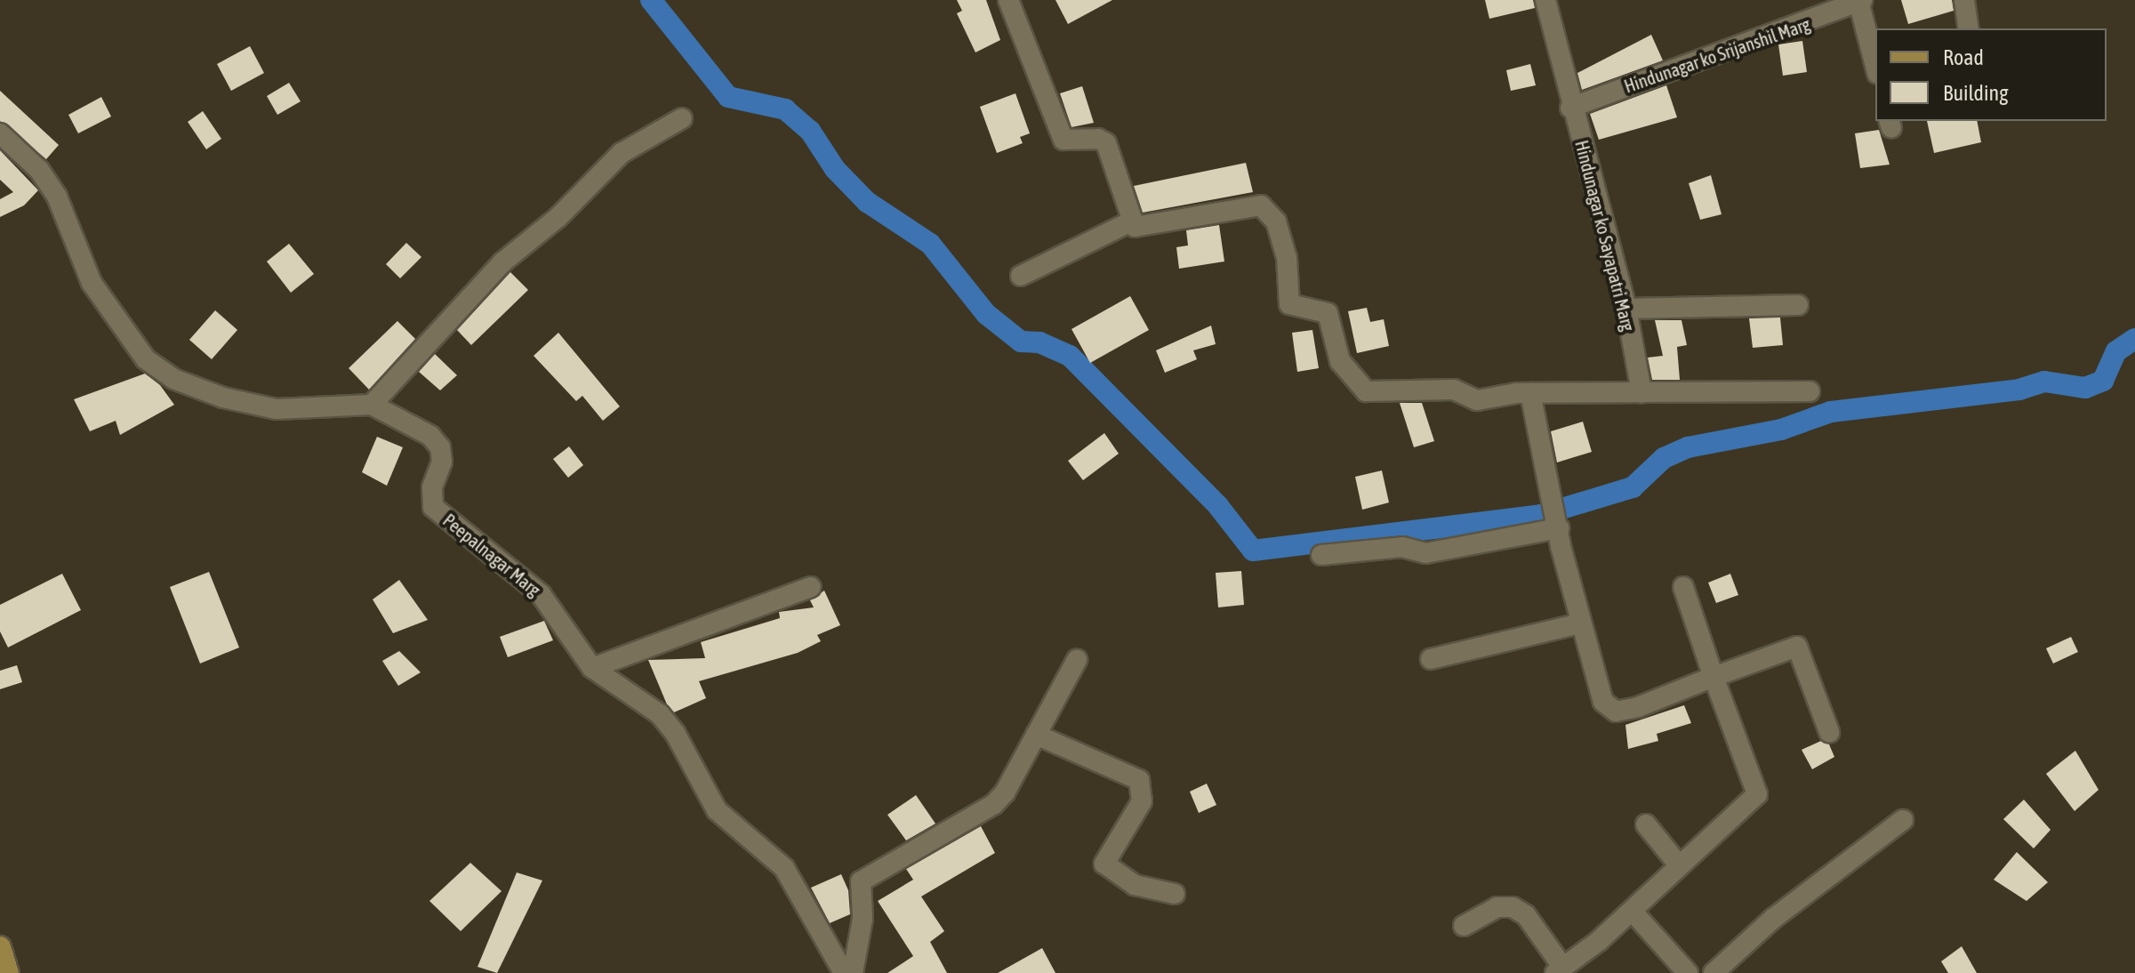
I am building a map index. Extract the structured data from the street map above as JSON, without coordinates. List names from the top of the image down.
{
  "streets": {
    "street": ["Hindunagar ko Srijanshil Marg", "Hindunagar ko Sayapatri Marg", "Peepalnagar Marg"]
  },
  "crossings": [
    ["Hindunagar ko Srijanshil Marg", "Hindunagar ko Sayapatri Marg"]
  ],
  "legend": ["Road", "Building"]
}
